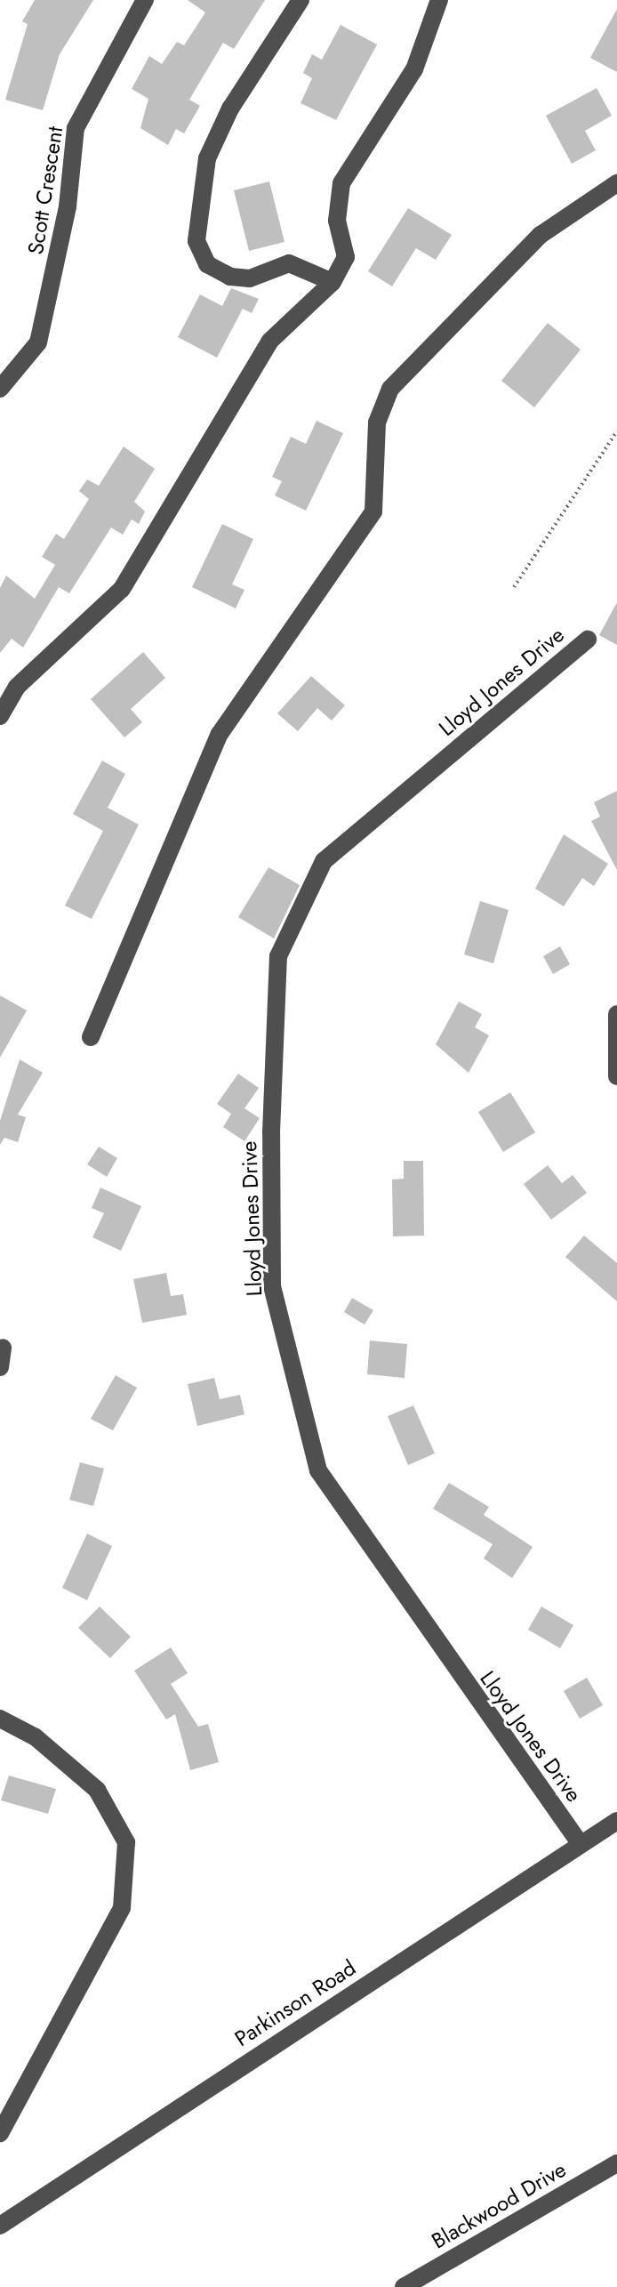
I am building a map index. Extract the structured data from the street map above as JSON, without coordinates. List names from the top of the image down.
{
  "streets": {
    "street": [
      "Scott Crescent",
      "Lloyd Jones Drive",
      "Parkinson Road",
      "Blackwood Drive"
    ]
  },
  "crossings": [
    ["Lloyd Jones Drive", "Parkinson Road"]
  ]
}
